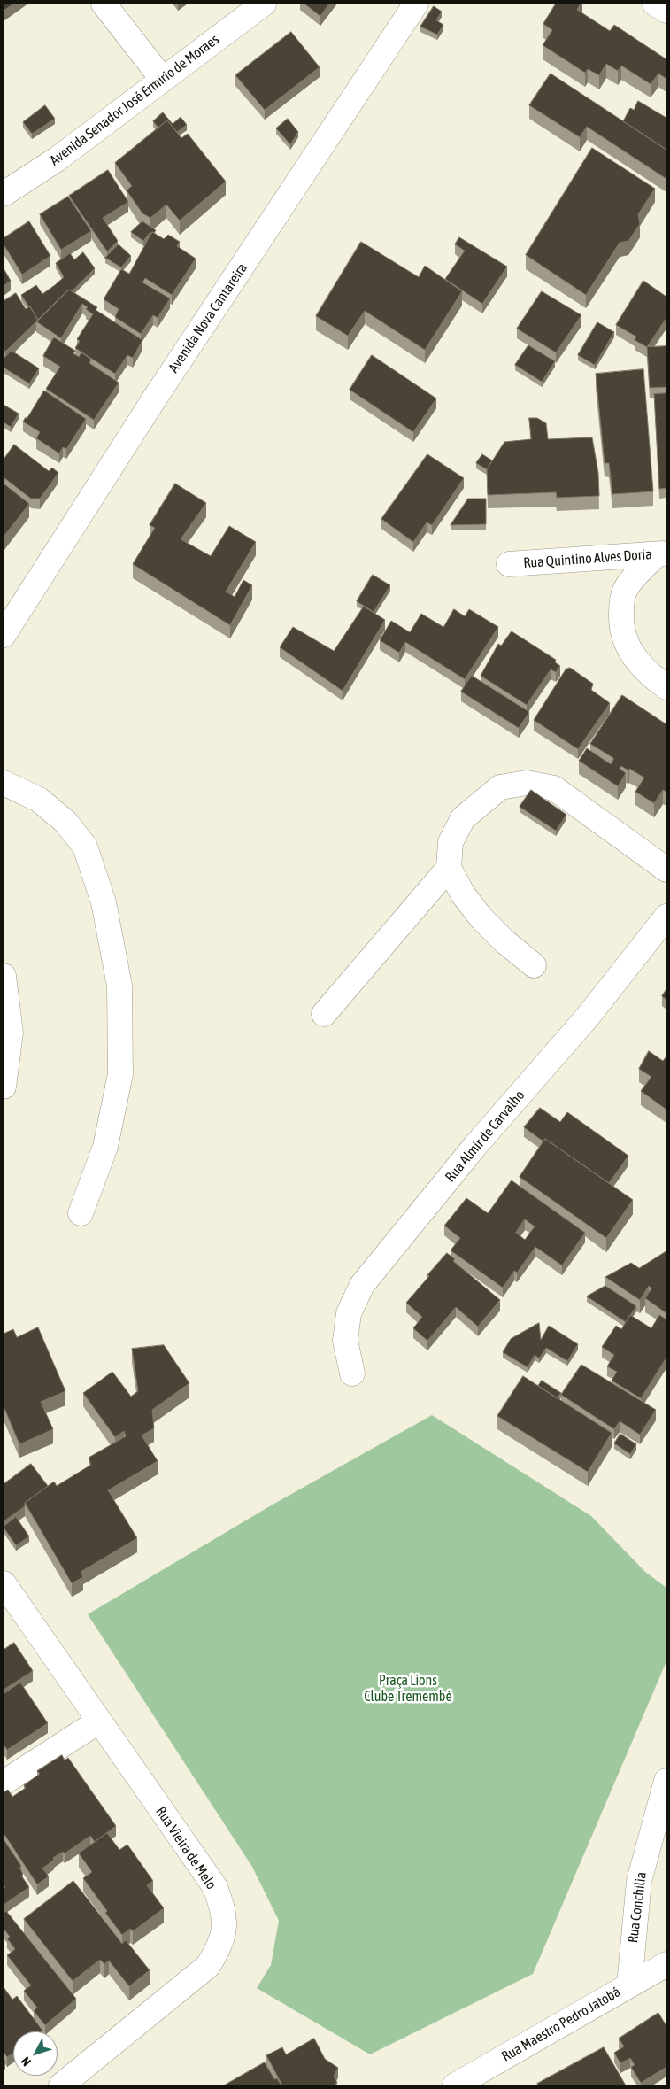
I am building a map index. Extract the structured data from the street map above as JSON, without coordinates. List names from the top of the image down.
{
  "streets": {
    "street": [
      "Avenida Senador José Ermírio de Moraes",
      "Avenida Nova Cantareira",
      "Rua Quintino Alves Doria",
      "Rua Almir de Carvalho",
      "Rua Vieira de Melo",
      "Rua Conchilia",
      "Rua Maestro Pedro Jatobá"
    ]
  },
  "crossings": [
    ["Rua Conchilia", "Rua Maestro Pedro Jatobá"]
  ],
  "parks": ["Praça Lions Clube Tremembé"],
  "north": "bottom left"
}
